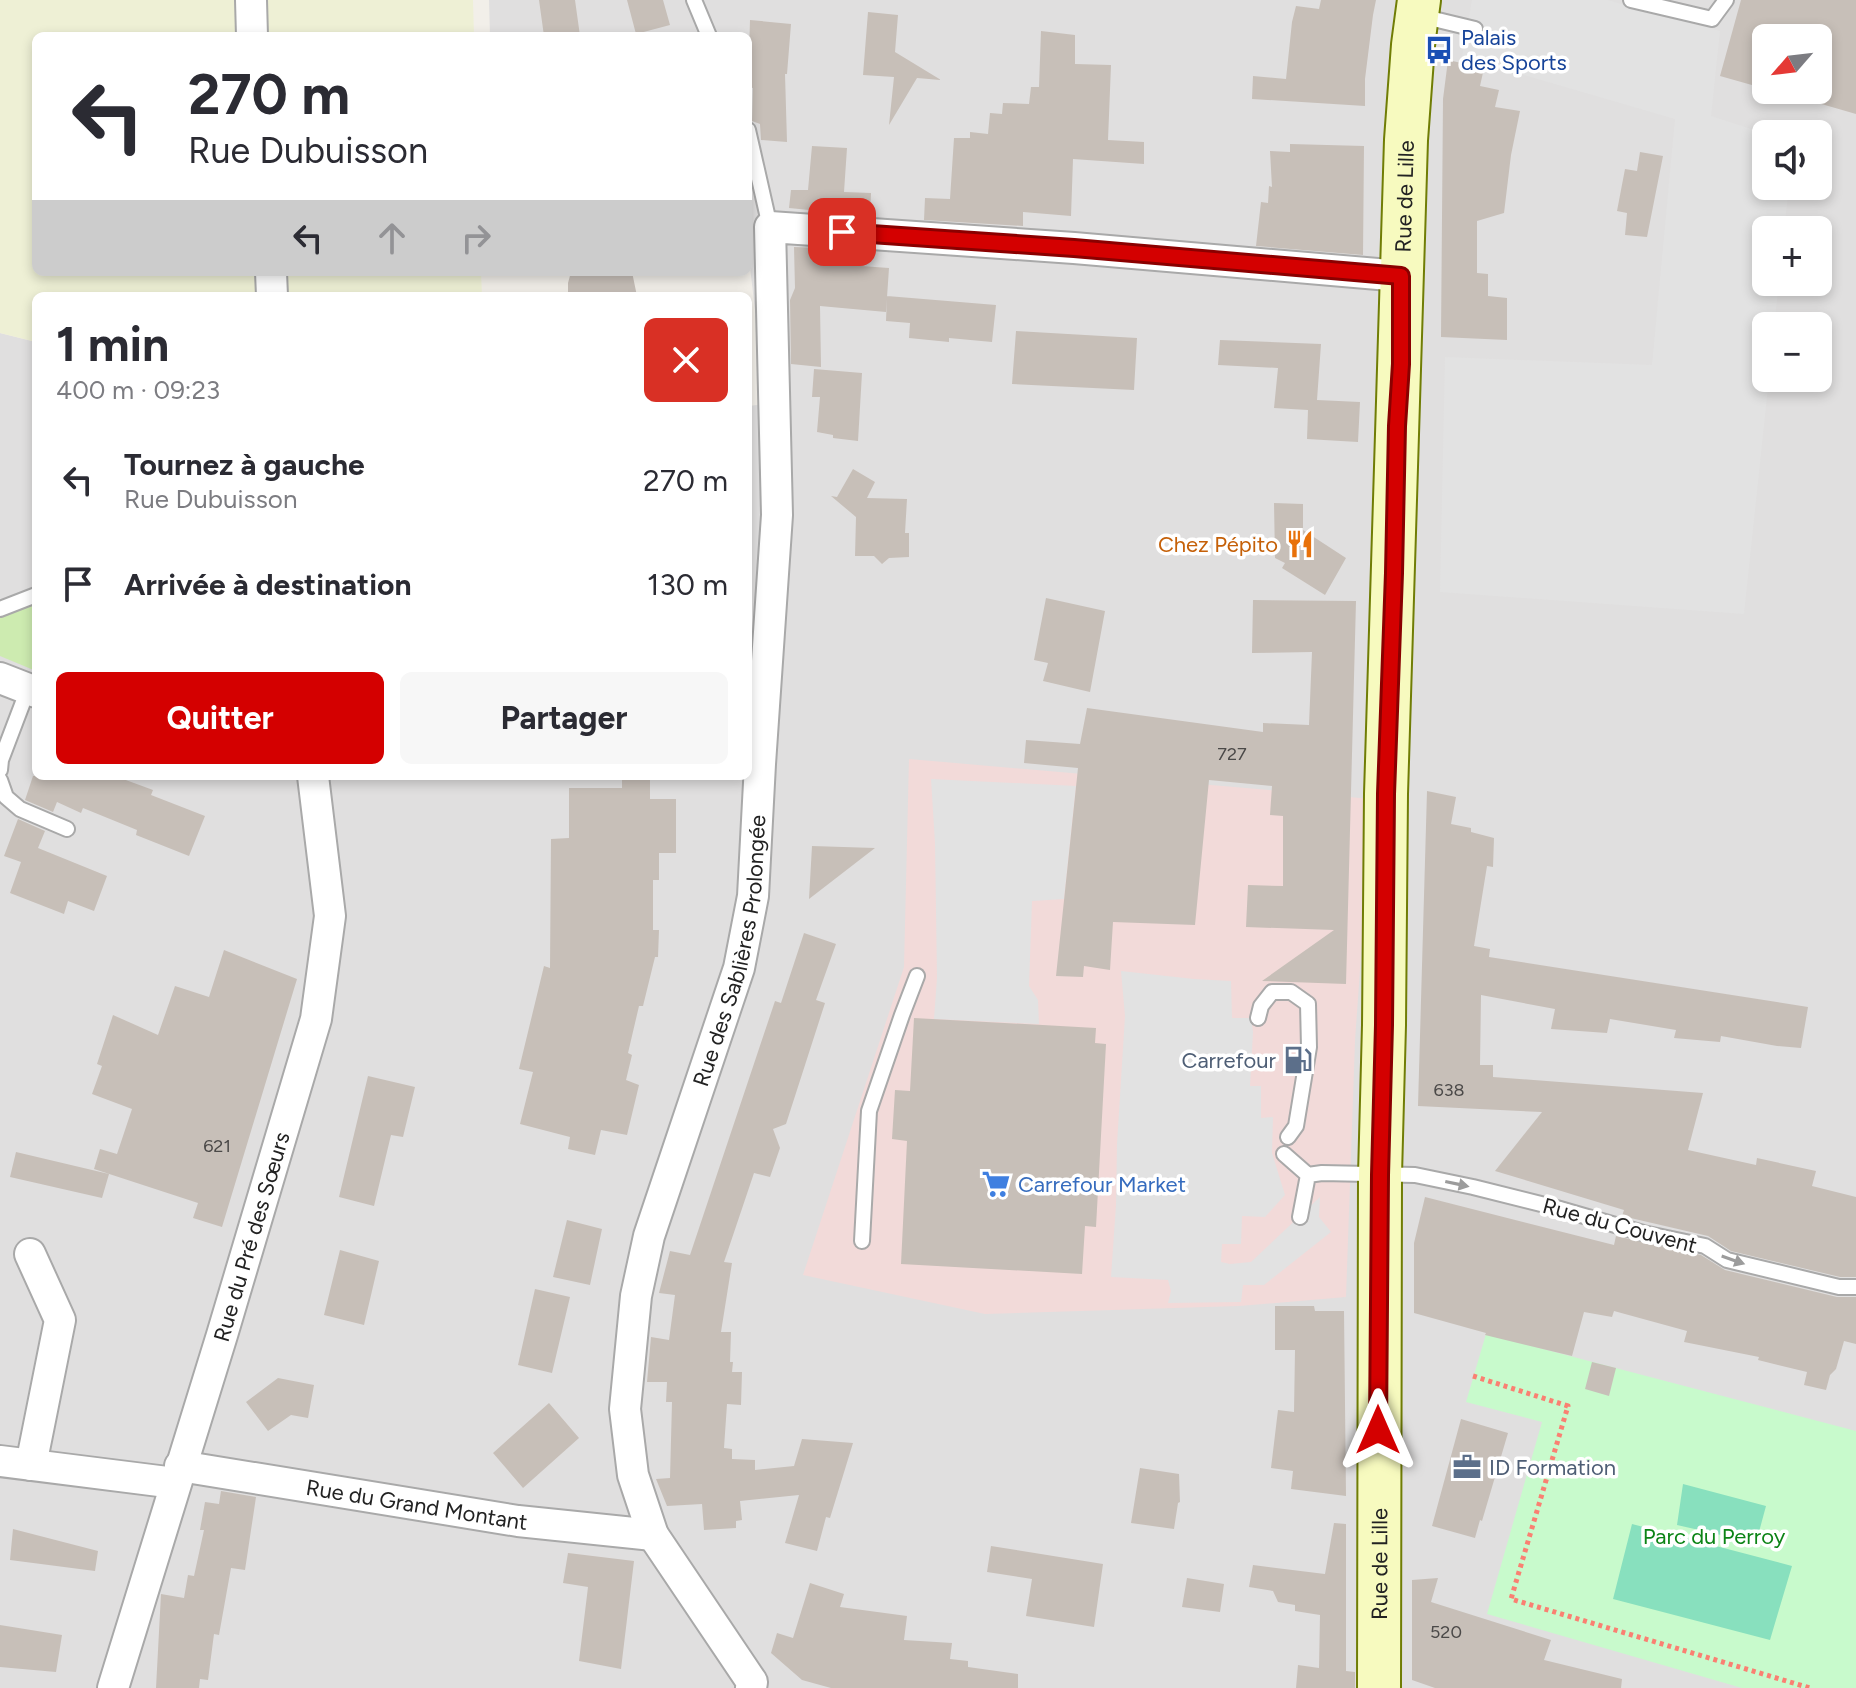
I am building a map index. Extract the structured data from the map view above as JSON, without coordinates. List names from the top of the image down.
{
  "streets": {
    "main road": ["Rue de Lille"],
    "street": ["Rue des Sablières Prolongée", "Rue du Pré des Sœurs", "Rue du Grand Montant"],
    "lane": ["Rue du Couvent"]
  },
  "crossings": [
    ["Rue de Lille", "Rue du Couvent"],
    ["Rue des Sablières Prolongée", "Rue du Grand Montant"],
    ["Rue du Pré des Sœurs", "Rue du Grand Montant"]
  ],
  "one_way": ["Rue du Couvent"],
  "parks": ["Parc du Perroy"],
  "places": {
    "bus stop": ["Palais des Sports"],
    "restaurant": ["Chez Pépito"],
    "fuel station": ["Carrefour"],
    "supermarket": ["Carrefour Market"],
    "office": ["ID Formation"]
  },
  "house_numbers": [
    "727",
    "638",
    "621",
    "520"
  ],
  "north": "bottom left",
  "page": {
    "map_buttons": ["+", "−"],
    "turn": ["270 m", "Rue Dubuisson"],
    "heading": ["1 min", "400 m · 09:23"],
    "list": [
      {
        "name": "Tournez à gauche",
        "note": "Rue Dubuisson",
        "value": "270 m"
      },
      {
        "name": "Arrivée à destination",
        "value": "130 m"
      }
    ],
    "buttons": ["Quitter", "Partager"]
  }
}
